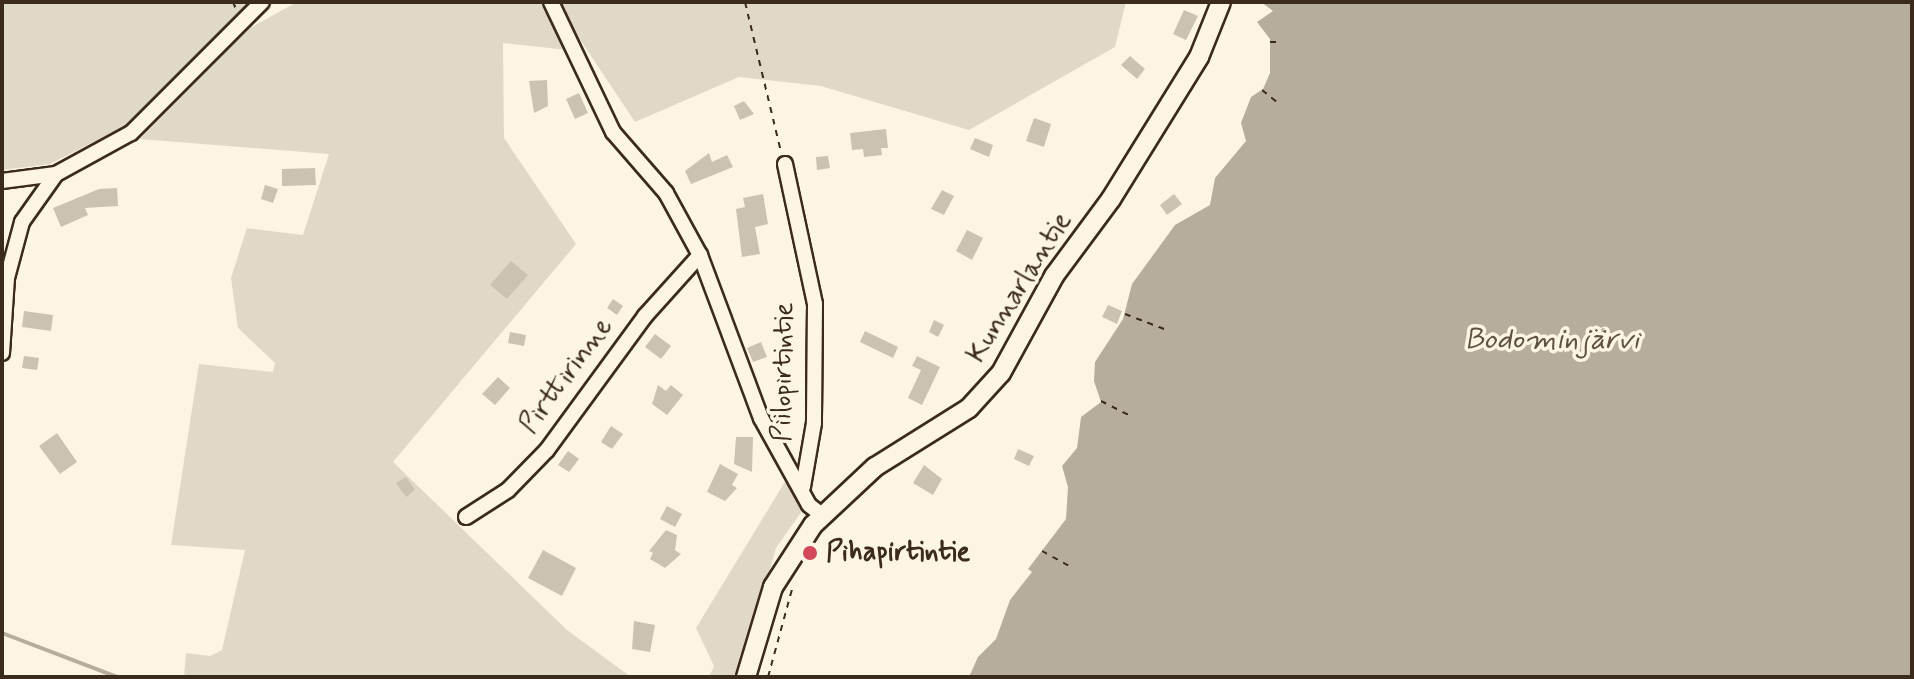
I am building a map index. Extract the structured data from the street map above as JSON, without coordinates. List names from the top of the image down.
{
  "streets": {
    "main road": ["Kunnarlantie"],
    "street": ["Piilopirtintie", "Pirttirinne"]
  },
  "water": ["Bodominjärvi"],
  "places": ["Pihapirtintie"]
}
